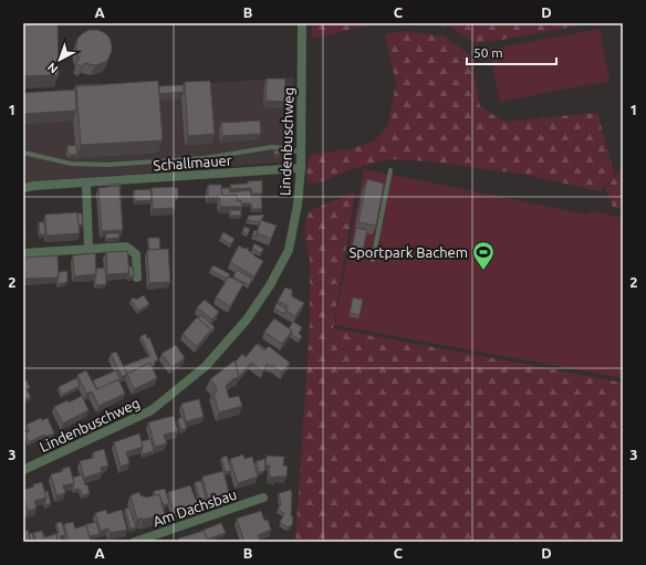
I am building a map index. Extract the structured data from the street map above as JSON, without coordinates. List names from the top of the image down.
{
  "streets": {
    "street": ["Lindenbuschweg", "Schallmauer", "Am Dachsbau"]
  },
  "crossings": [
    ["Lindenbuschweg", "Schallmauer"]
  ],
  "places": {
    "sports": ["Sportpark Bachem"]
  },
  "scale_bar": "50 m",
  "north": "bottom left",
  "grid": {
    "columns": [
      "A",
      "B",
      "C",
      "D"
    ],
    "rows": ["1", "2", "3"]
  }
}
